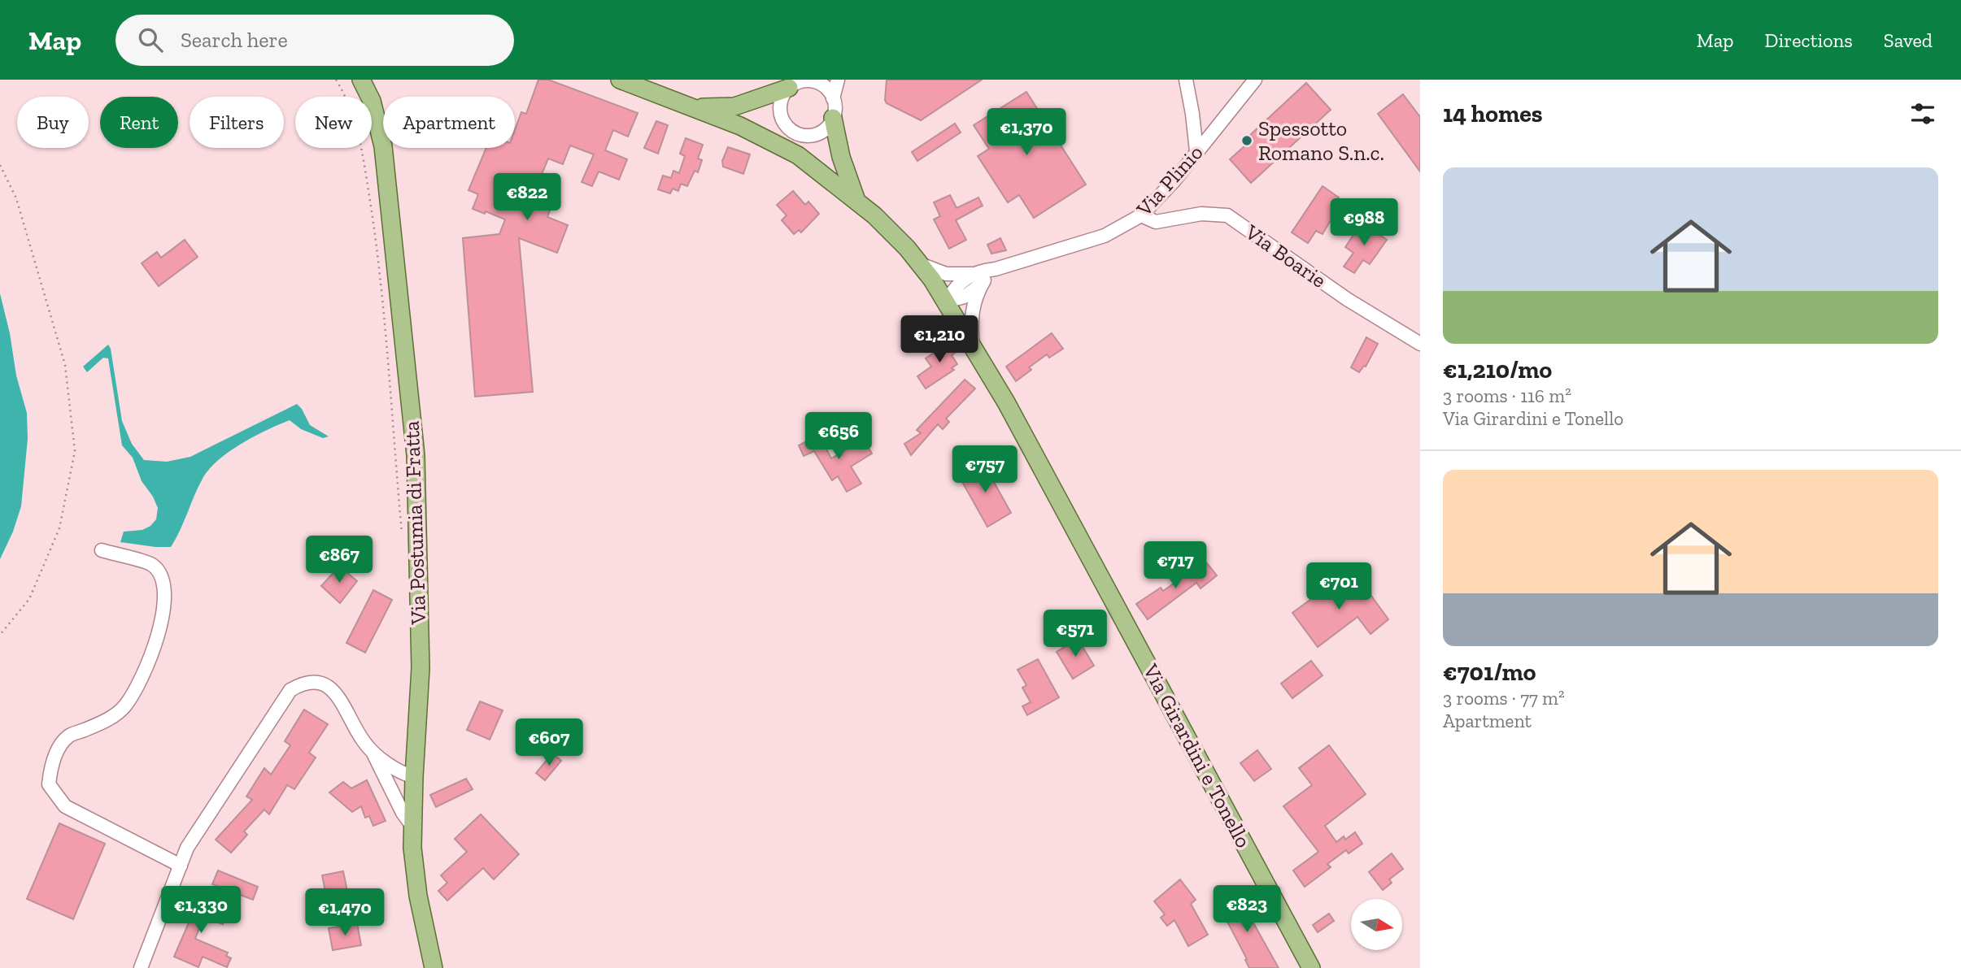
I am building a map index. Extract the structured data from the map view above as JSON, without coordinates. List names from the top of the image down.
{
  "streets": {
    "main road": ["Via Postumia di Fratta", "Via Girardini e Tonello"],
    "street": ["Via Plinio", "Via Boarie"]
  },
  "crossings": [
    ["Via Plinio", "Via Boarie"],
    ["Via Plinio", "Via Girardini e Tonello"]
  ],
  "places": ["Spessotto Romano S.n.c."],
  "north": "right",
  "page": {
    "header": "Map",
    "search": "Search here",
    "nav": ["Map", "Directions", "Saved"],
    "heading": "14 homes",
    "chip": [
      "Buy",
      "Rent",
      "Filters",
      "New",
      "Apartment"
    ],
    "price": [
      "€1,370",
      "€822",
      "€988",
      "€1,210",
      "€656",
      "€757",
      "€867",
      "€717",
      "€701",
      "€571",
      "€607",
      "€823",
      "€1,330",
      "€1,470"
    ],
    "list": [
      {
        "name": "€1,210/mo",
        "note": "3 rooms · 116 m² · Via Girardini e Tonello"
      },
      {
        "name": "€701/mo",
        "note": "3 rooms · 77 m² · Apartment"
      }
    ]
  }
}
